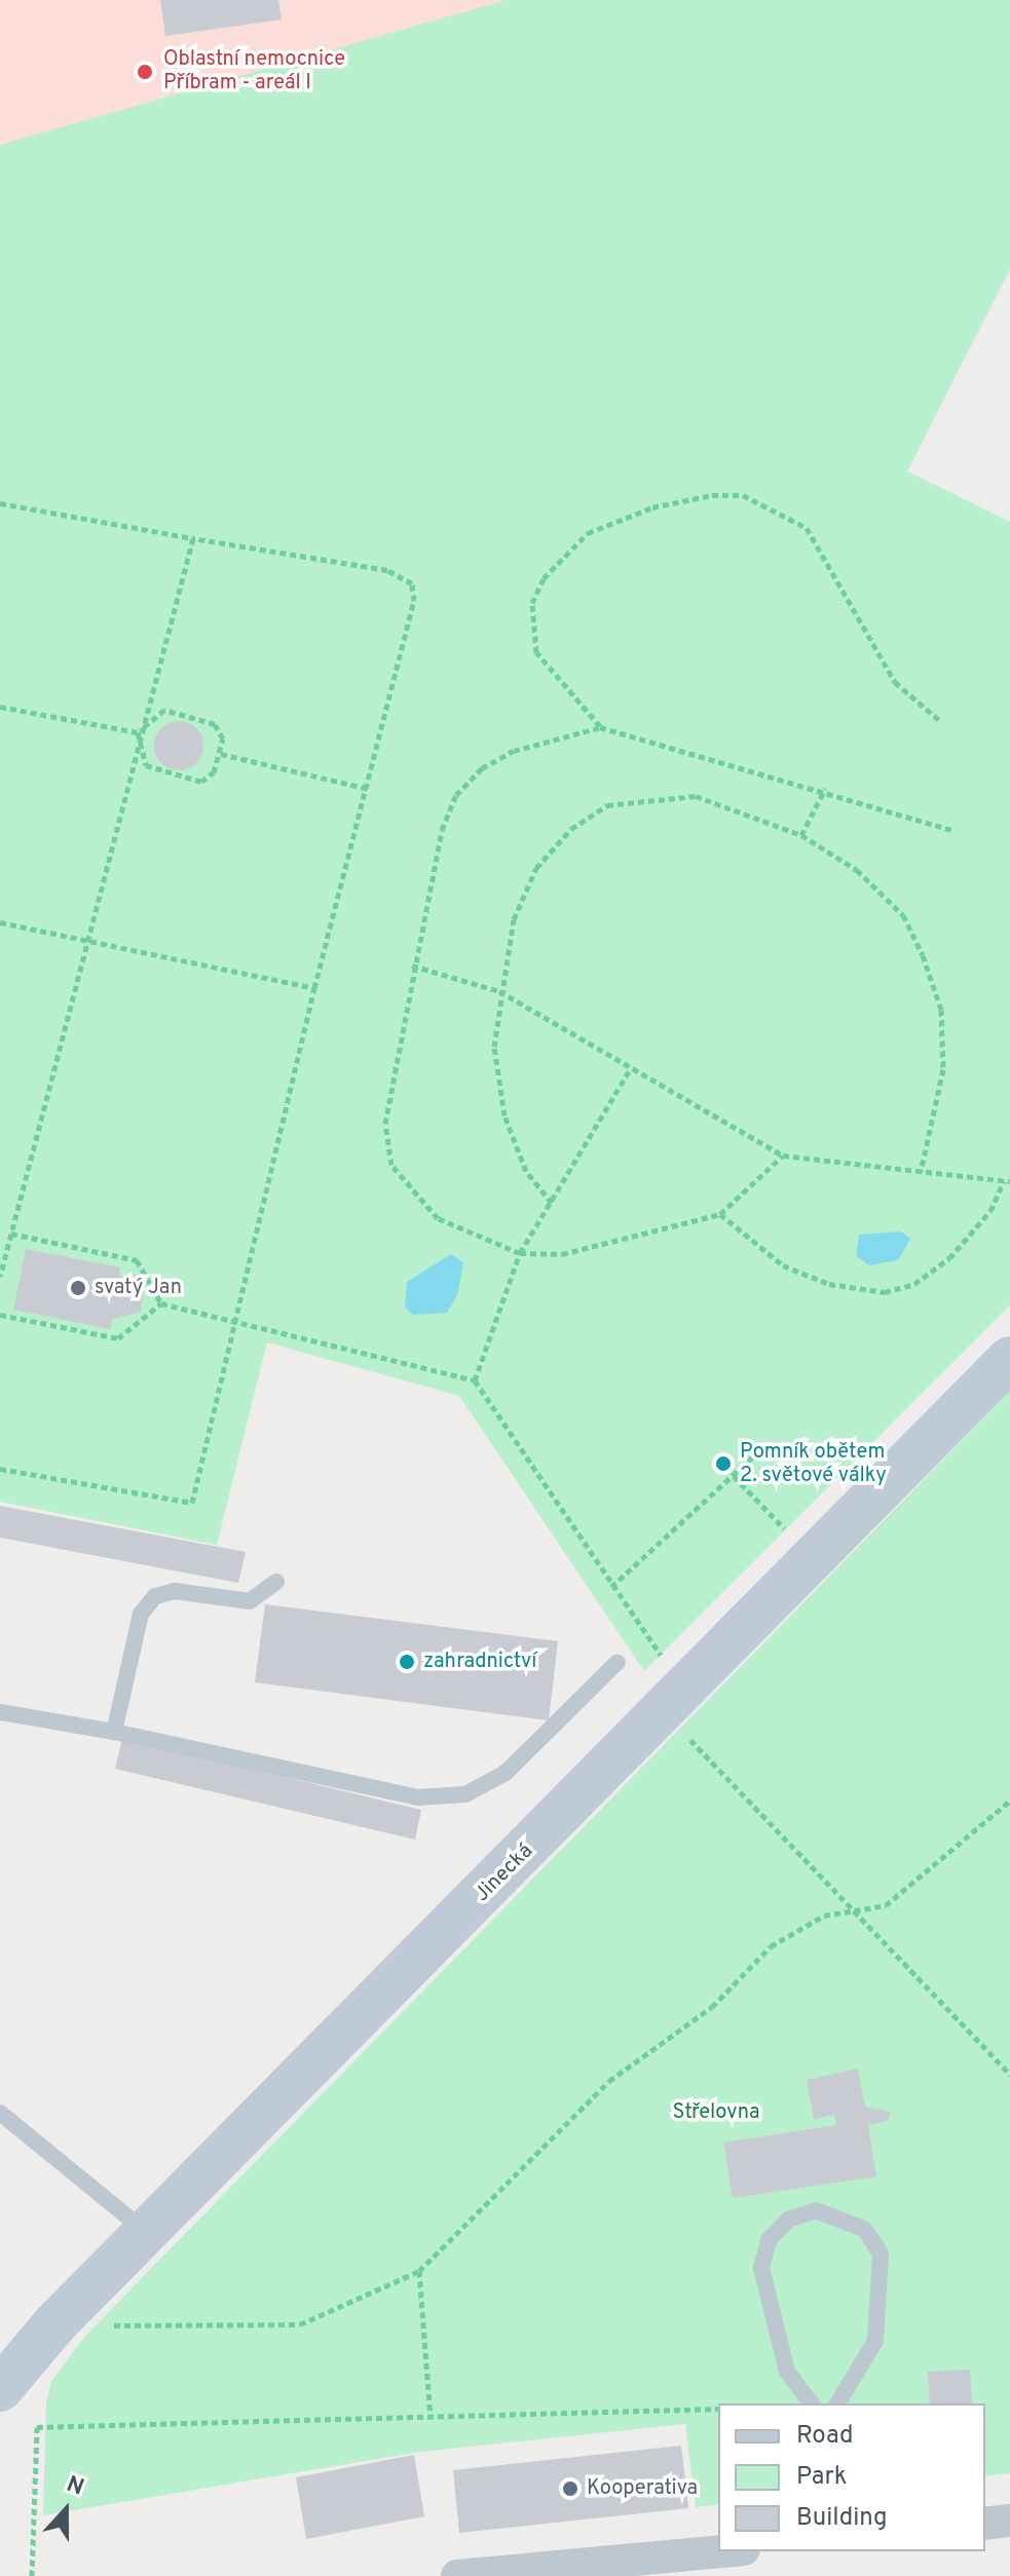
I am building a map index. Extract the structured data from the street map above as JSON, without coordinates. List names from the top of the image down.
{
  "streets": {
    "street": ["Jinecká"]
  },
  "parks": ["Střelovna"],
  "places": [
    "Oblastní nemocnice Příbram - areál I",
    "svatý Jan",
    "Pomník obětem 2. světové války",
    "zahradnictví",
    "Kooperativa"
  ],
  "legend": ["Road", "Park", "Building"],
  "north": "top"
}
